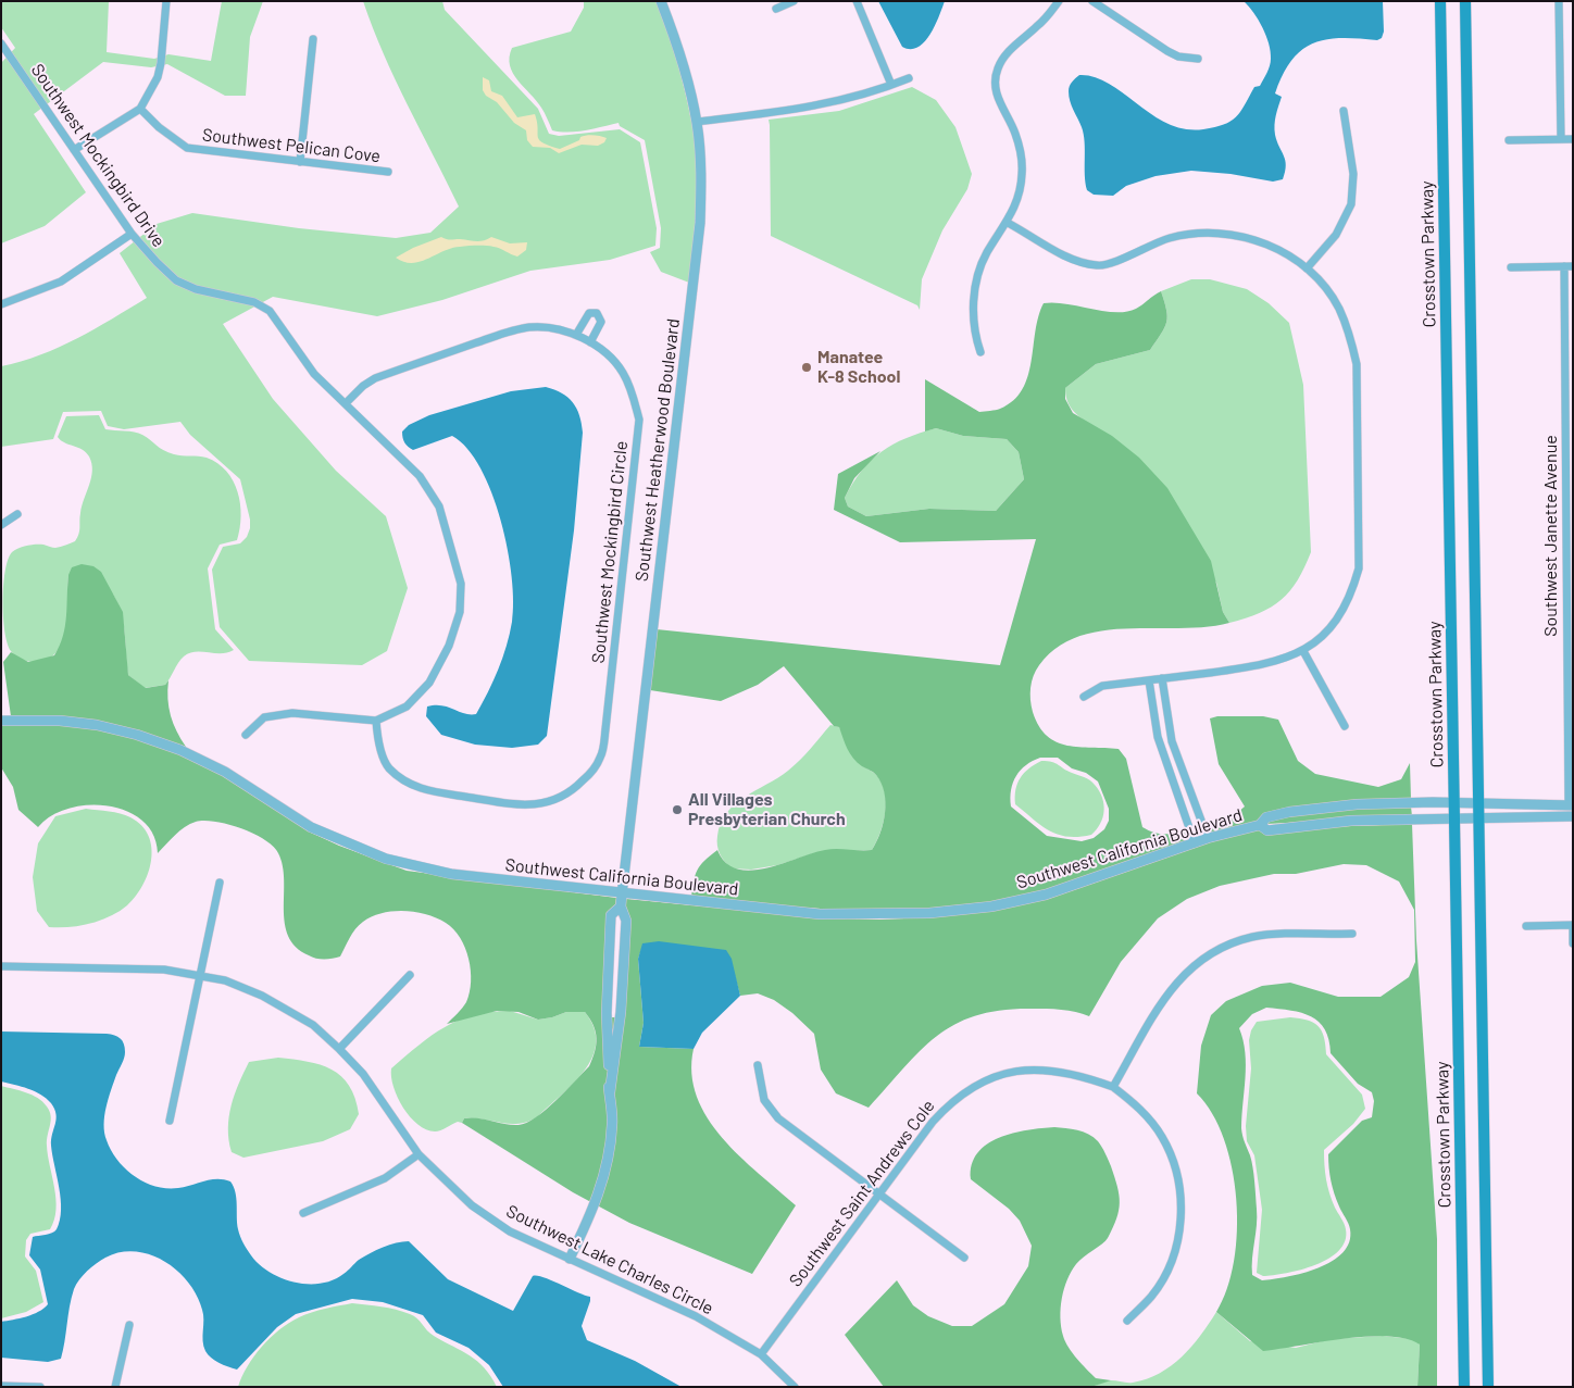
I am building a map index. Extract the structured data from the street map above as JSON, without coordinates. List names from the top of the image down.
{
  "streets": {
    "main road": ["Crosstown Parkway"],
    "street": [
      "Southwest Pelican Cove",
      "Southwest Mockingbird Drive",
      "Southwest Heatherwood Boulevard",
      "Southwest Janette Avenue",
      "Southwest Mockingbird Circle",
      "Southwest California Boulevard",
      "Southwest Saint Andrews Cole",
      "Southwest Lake Charles Circle"
    ]
  },
  "crossings": [
    ["Southwest Mockingbird Drive", "Southwest Mockingbird Circle"],
    ["Crosstown Parkway", "Southwest California Boulevard"],
    ["Southwest Heatherwood Boulevard", "Southwest California Boulevard"],
    ["Southwest Heatherwood Boulevard", "Southwest Lake Charles Circle"],
    ["Southwest Janette Avenue", "Southwest California Boulevard"],
    ["Southwest Saint Andrews Cole", "Southwest Lake Charles Circle"]
  ],
  "places": ["Manatee K-8 School", "All Villages Presbyterian Church"]
}
